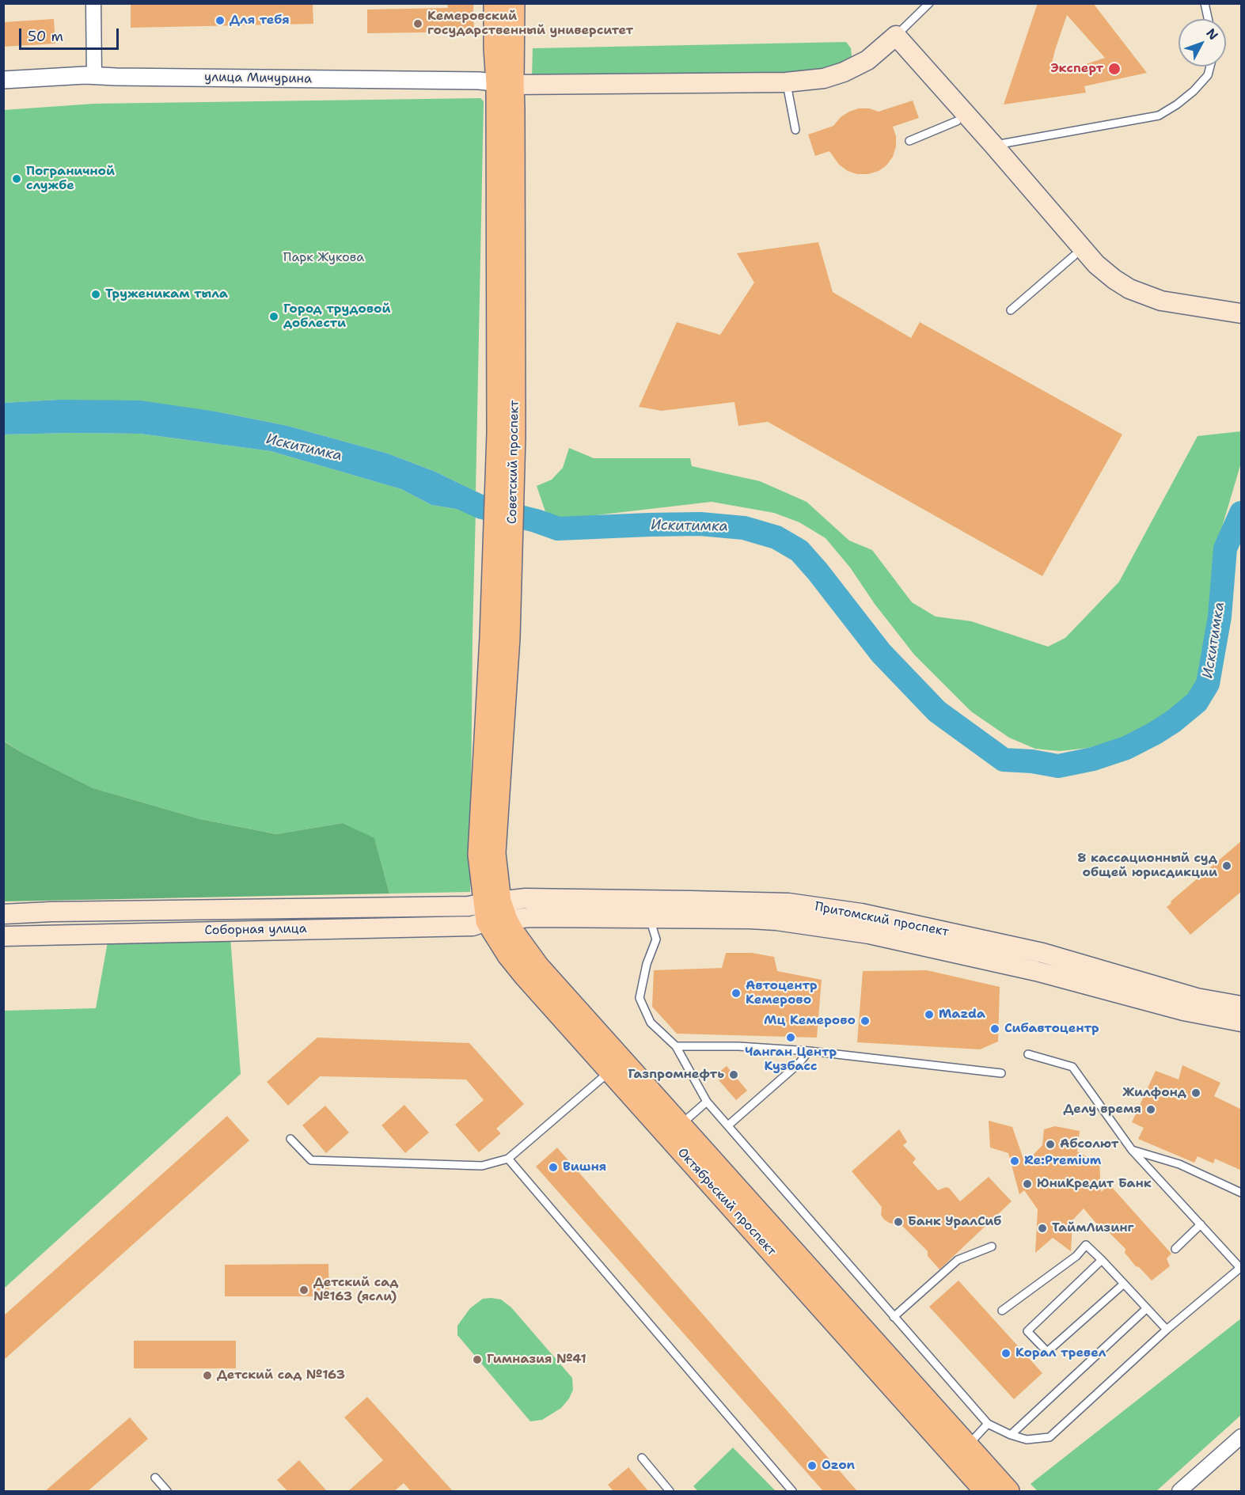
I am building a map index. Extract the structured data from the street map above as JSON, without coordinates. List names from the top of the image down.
{
  "streets": {
    "main road": [
      "Советский проспект",
      "Притомский проспект",
      "Соборная улица",
      "Октябрьский проспект"
    ],
    "street": ["улица Мичурина"]
  },
  "crossings": [
    ["улица Мичурина", "Советский проспект"],
    ["Советский проспект", "Притомский проспект"],
    ["Советский проспект", "Соборная улица"],
    ["Советский проспект", "Октябрьский проспект"],
    ["Притомский проспект", "Соборная улица"],
    ["Притомский проспект", "Октябрьский проспект"],
    ["Соборная улица", "Октябрьский проспект"]
  ],
  "water": ["Искитимка"],
  "parks": ["Парк Жукова"],
  "places": [
    "Для тебя",
    "Кемеровский государственный университет",
    "Эксперт",
    "Пограничной службе",
    "Труженикам тыла",
    "Город трудовой доблести",
    "8 кассационный суд общей юрисдикции",
    "Автоцентр Кемерово",
    "Mazda",
    "Мц Кемерово",
    "Сибавтоцентр",
    "Чанган Центр Кузбасс",
    "Газпромнефть",
    "Жилфонд",
    "Делу время",
    "Абсолют",
    "Re:Premium",
    "Вишня",
    "ЮниКредит Банк",
    "Банк УралСиб",
    "ТаймЛизинг",
    "Детский сад №163 (ясли)",
    "Корал тревел",
    "Гимназия №41",
    "Детский сад №163",
    "Ozon"
  ],
  "scale_bar": "50 m",
  "north": "top right"
}
